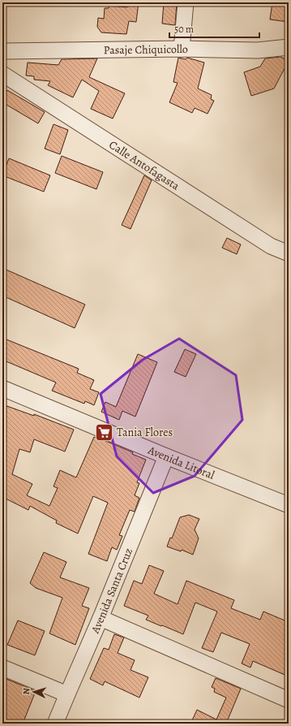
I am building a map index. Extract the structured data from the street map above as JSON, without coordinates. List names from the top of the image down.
{
  "streets": {
    "street": [
      "Pasaje Chiquicollo",
      "Calle Antofagasta",
      "Avenida Litoral",
      "Avenida Santa Cruz"
    ]
  },
  "crossings": [
    ["Avenida Litoral", "Avenida Santa Cruz"]
  ],
  "places": {
    "supermarket": ["Tania Flores"]
  },
  "scale_bar": "50 m",
  "north": "left"
}
